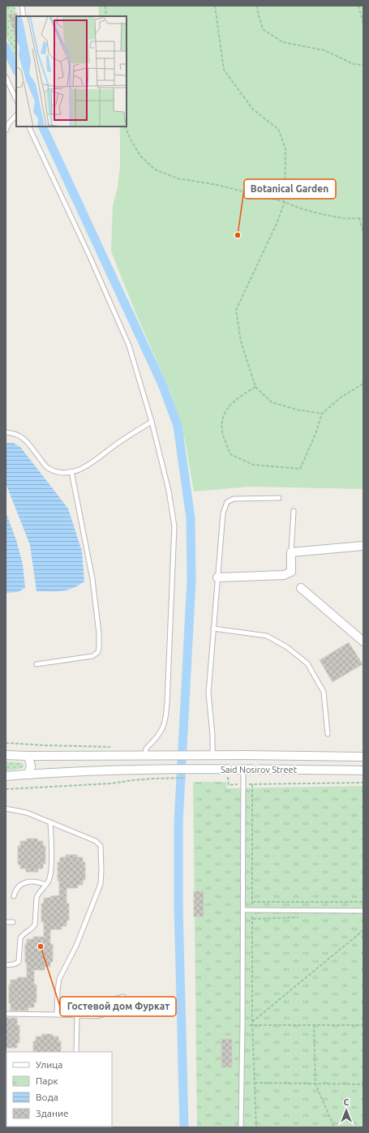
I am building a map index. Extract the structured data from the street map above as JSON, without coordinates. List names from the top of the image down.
{
  "streets": {
    "street": ["Said Nosirov Street"]
  },
  "places": ["Botanical Garden", "Гостевой дом Фуркат"],
  "legend": [
    "Улица",
    "Парк",
    "Вода",
    "Здание"
  ],
  "north": "top"
}
